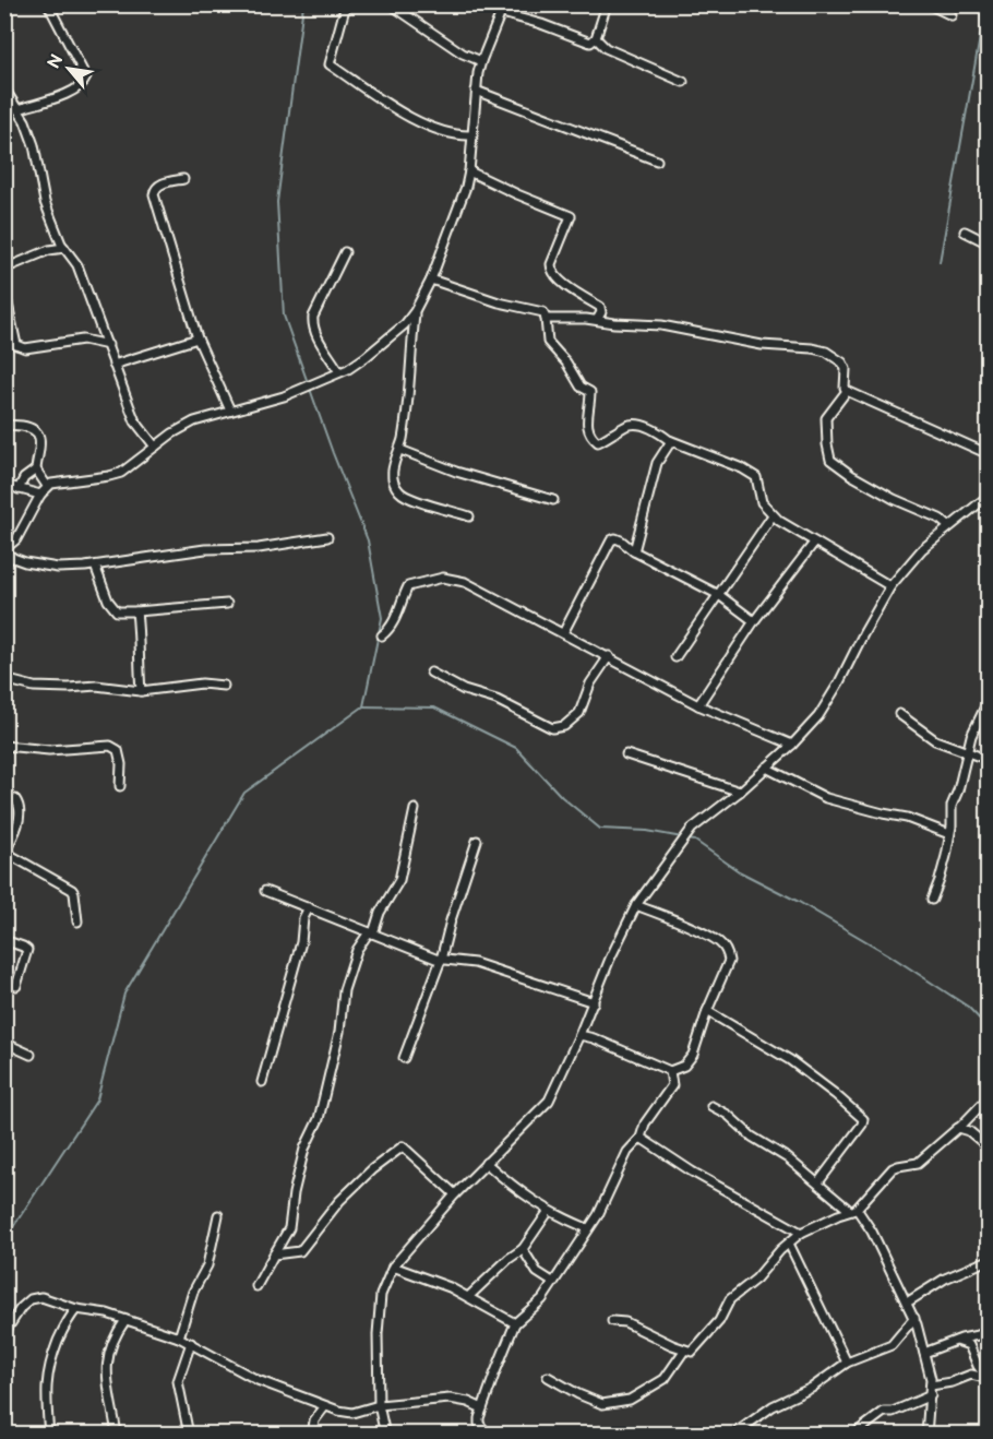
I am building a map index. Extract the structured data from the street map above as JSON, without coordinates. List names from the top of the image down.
{
  "north": "top left"
}
